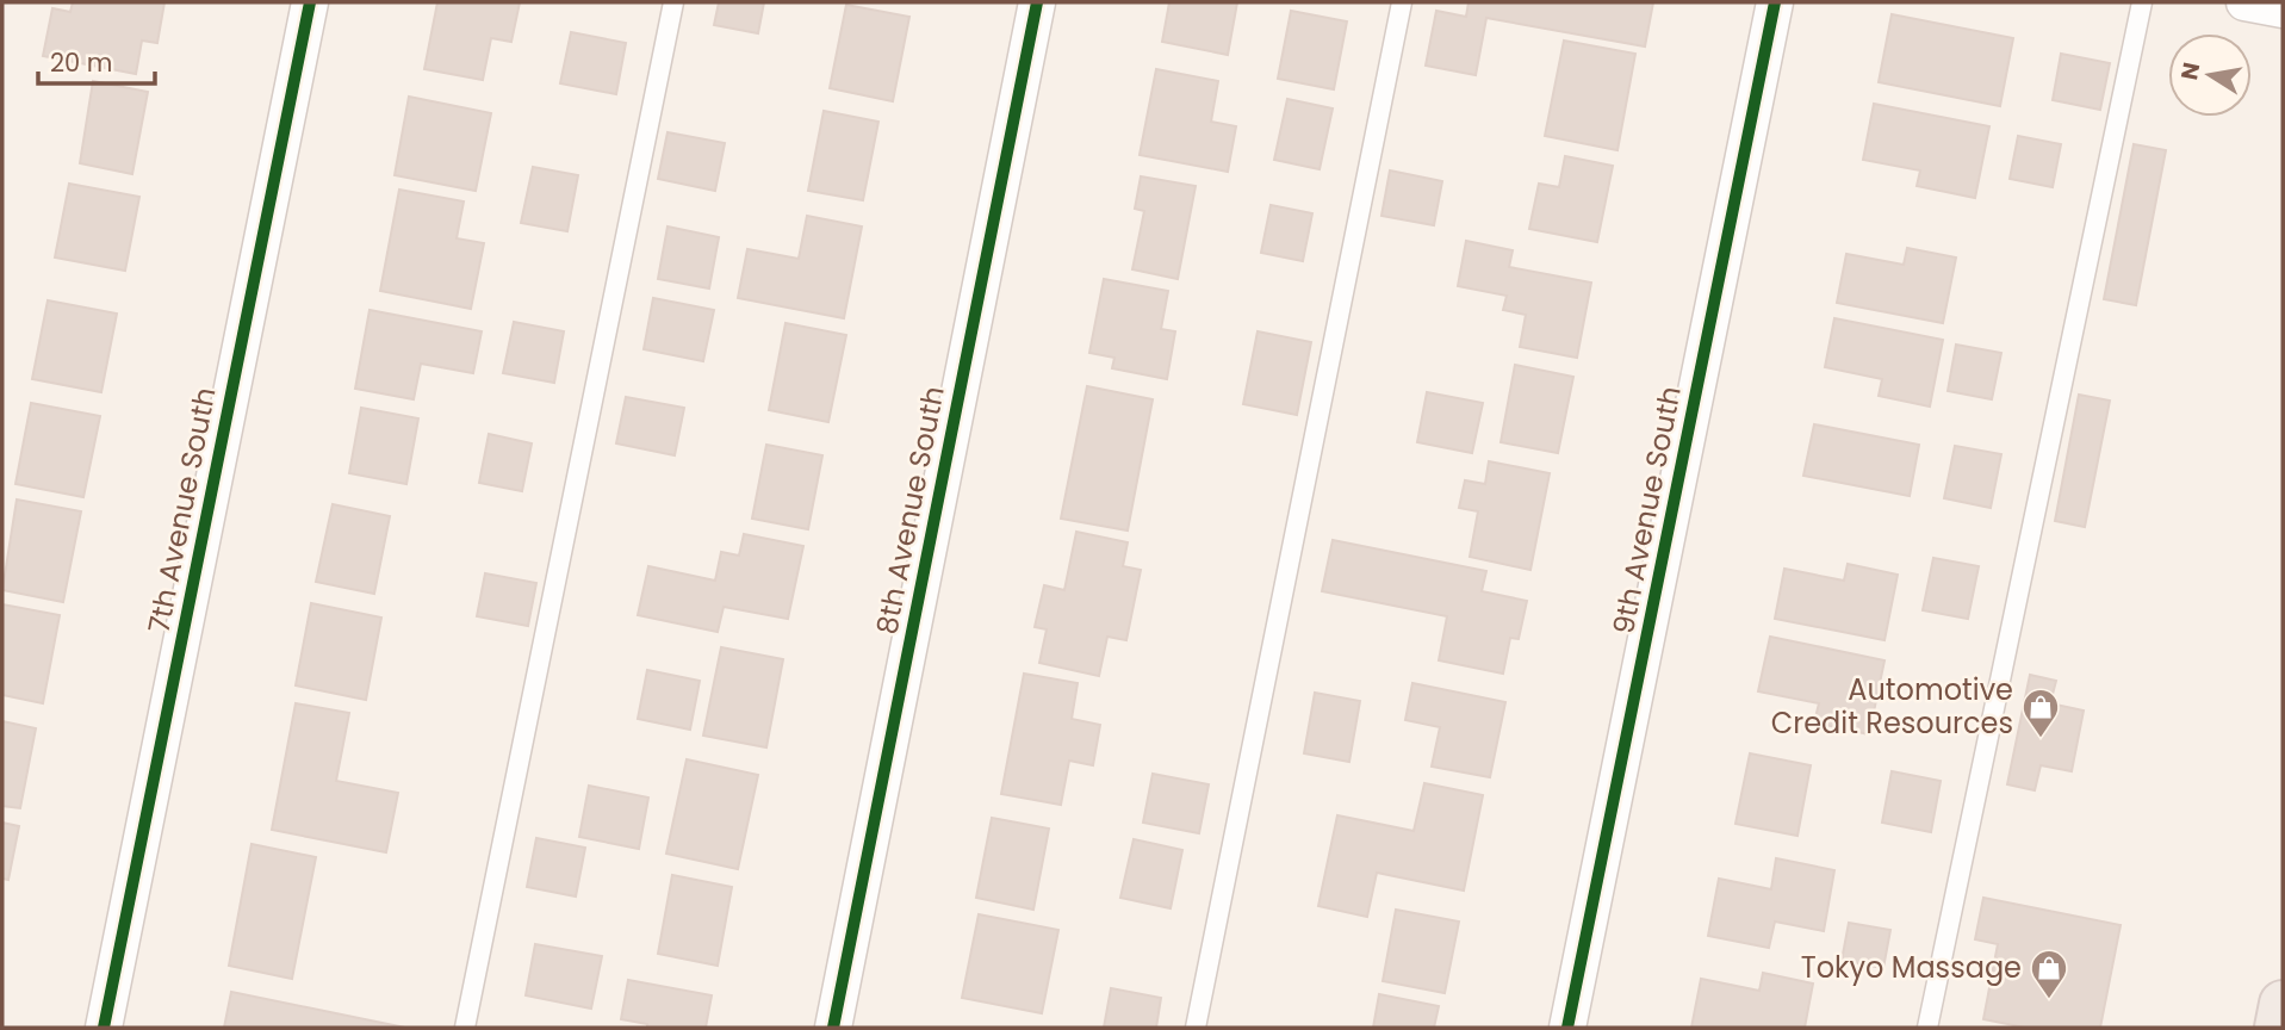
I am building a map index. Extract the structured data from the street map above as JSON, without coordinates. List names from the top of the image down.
{
  "streets": {
    "street": ["7th Avenue South", "8th Avenue South", "9th Avenue South"]
  },
  "places": {
    "shop": ["Automotive Credit Resources", "Tokyo Massage"]
  },
  "scale_bar": "20 m",
  "north": "left"
}
